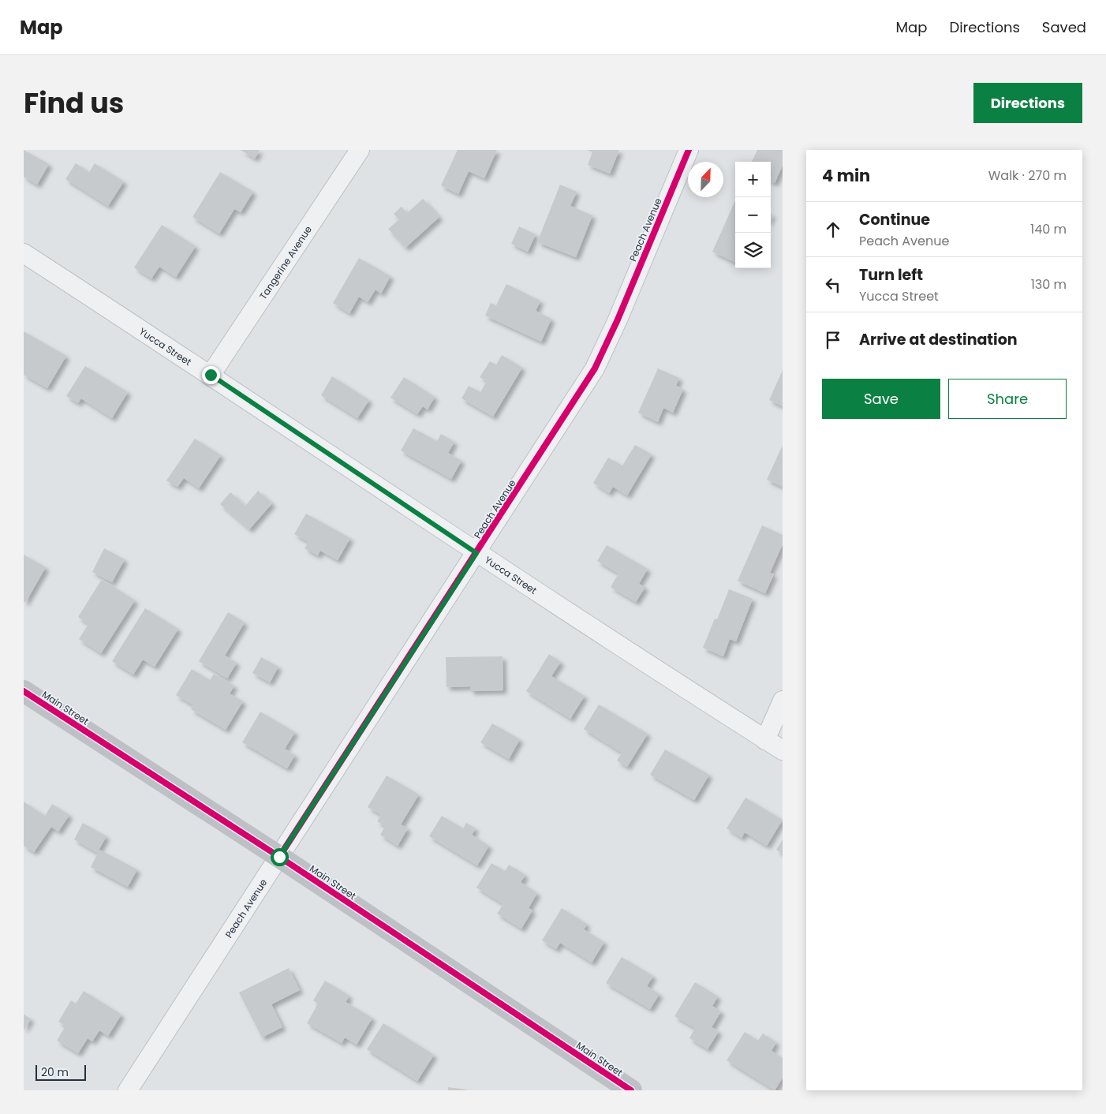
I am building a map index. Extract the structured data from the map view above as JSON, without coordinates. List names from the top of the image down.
{
  "streets": {
    "main road": ["Main Street"],
    "street": ["Peach Avenue", "Tangerine Avenue", "Yucca Street"]
  },
  "crossings": [
    ["Peach Avenue", "Yucca Street"],
    ["Peach Avenue", "Main Street"],
    ["Tangerine Avenue", "Yucca Street"]
  ],
  "scale_bar": "20 m",
  "north": "top right",
  "page": {
    "header": "Map",
    "nav": ["Map", "Directions", "Saved"],
    "title": "Find us",
    "buttons": [
      "Directions",
      ["Save", "Share"]
    ],
    "heading": ["4 min", "Walk · 270 m"],
    "map_buttons": ["+", "−"],
    "list": [
      ["Continue", "Peach Avenue", "140 m"],
      ["Turn left", "Yucca Street", "130 m"],
      "Arrive at destination"
    ],
    "scale": "20 m"
  }
}
